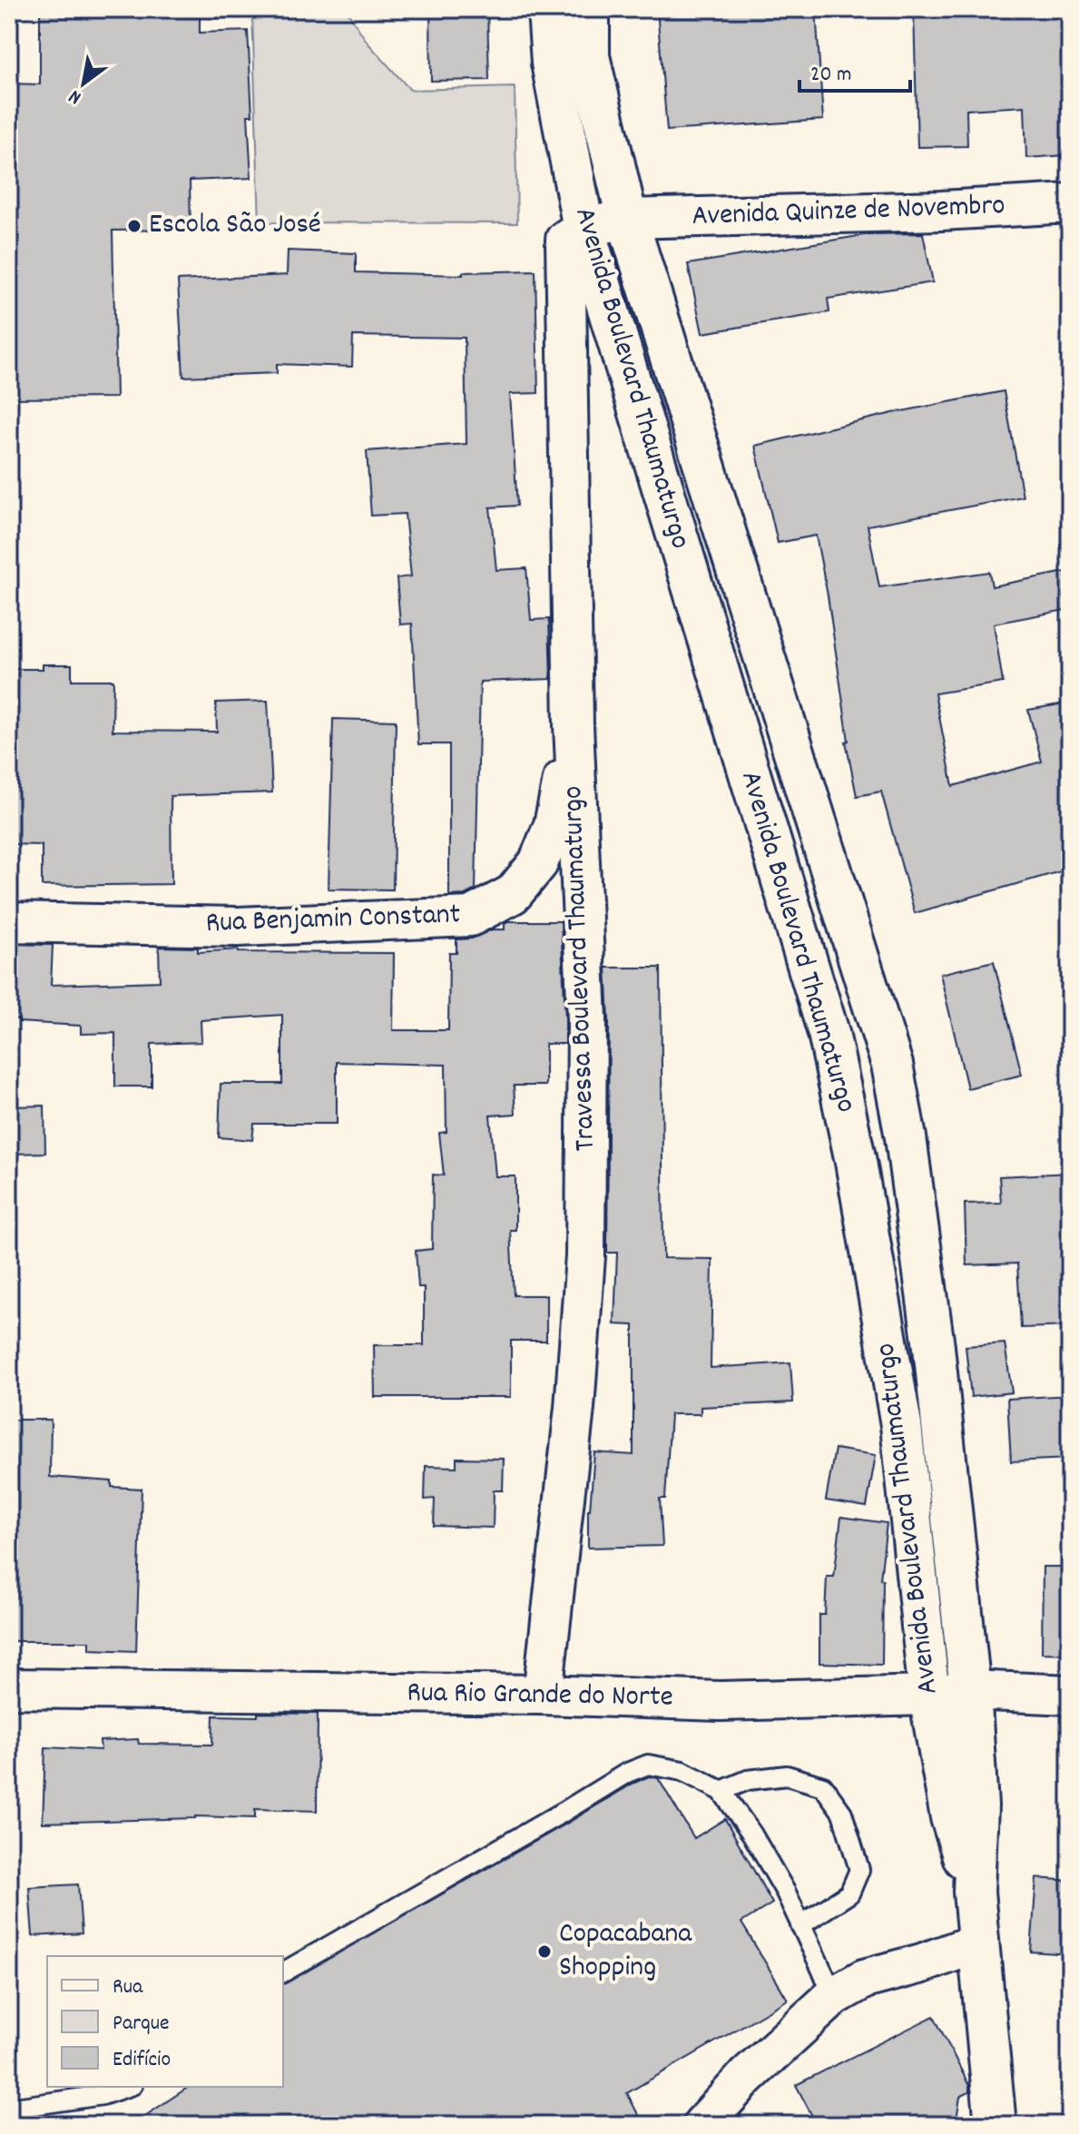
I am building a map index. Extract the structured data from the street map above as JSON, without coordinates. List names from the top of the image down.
{
  "streets": {
    "main road": ["Avenida Boulevard Thaumaturgo"],
    "street": [
      "Avenida Quinze de Novembro",
      "Rua Benjamin Constant",
      "Travessa Boulevard Thaumaturgo",
      "Rua Rio Grande do Norte"
    ]
  },
  "crossings": [
    ["Avenida Quinze de Novembro", "Avenida Boulevard Thaumaturgo"],
    ["Avenida Quinze de Novembro", "Travessa Boulevard Thaumaturgo"],
    ["Avenida Boulevard Thaumaturgo", "Travessa Boulevard Thaumaturgo"],
    ["Avenida Boulevard Thaumaturgo", "Rua Rio Grande do Norte"],
    ["Rua Benjamin Constant", "Travessa Boulevard Thaumaturgo"],
    ["Travessa Boulevard Thaumaturgo", "Rua Rio Grande do Norte"]
  ],
  "places": ["Escola São José", "Copacabana Shopping"],
  "legend": ["Rua", "Parque", "Edifício"],
  "scale_bar": "20 m",
  "north": "bottom left"
}
